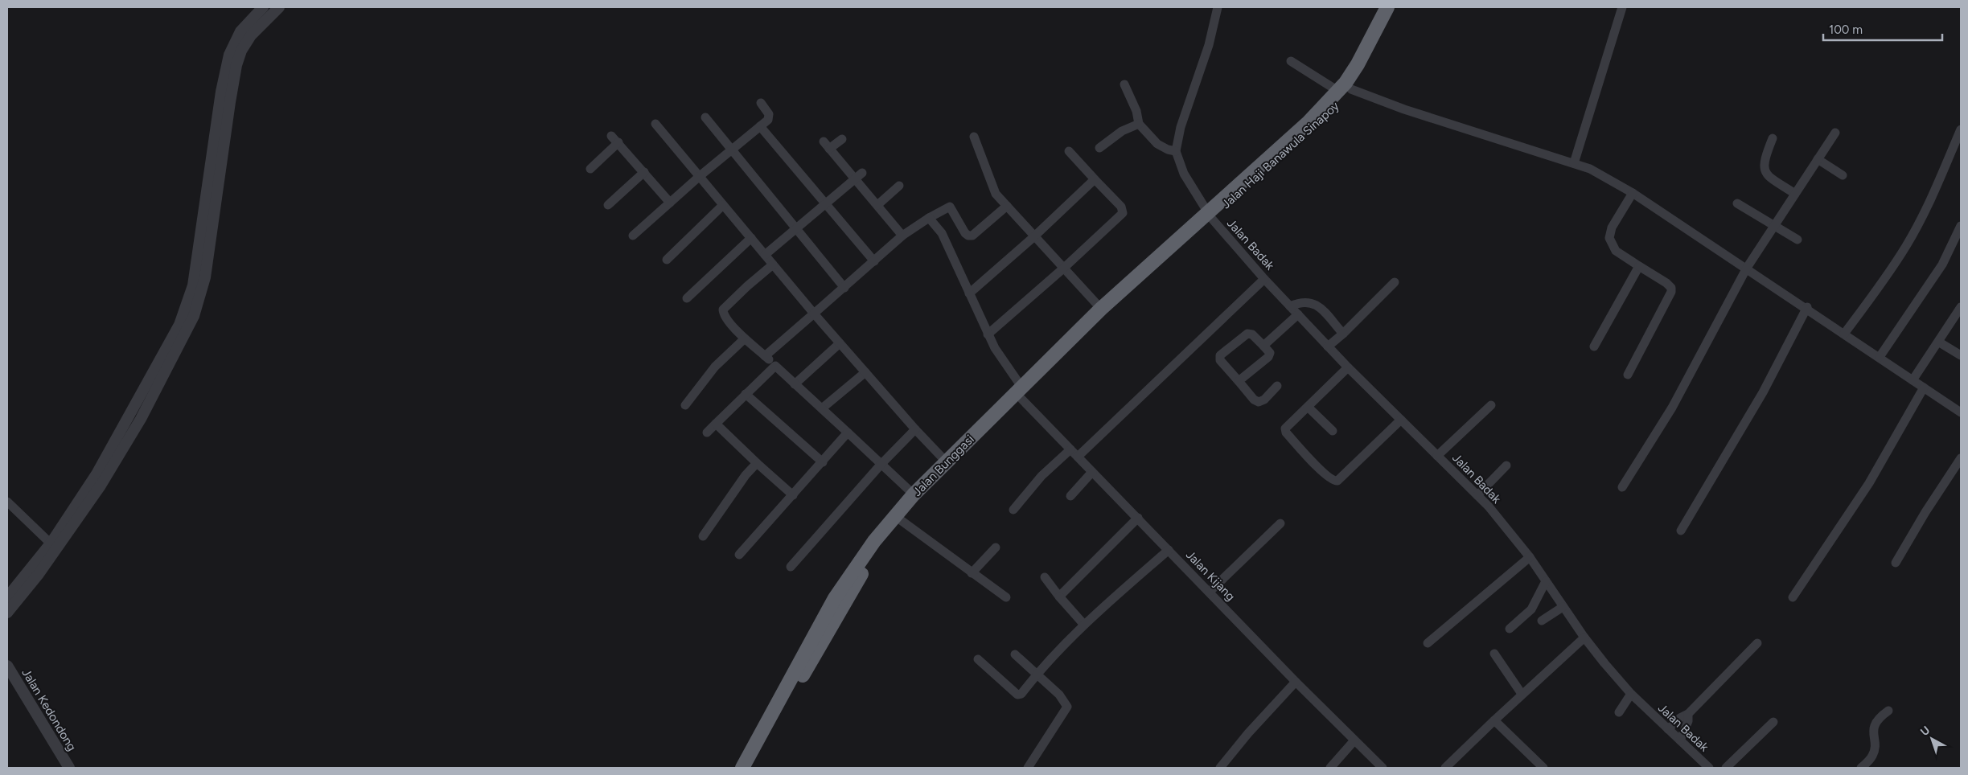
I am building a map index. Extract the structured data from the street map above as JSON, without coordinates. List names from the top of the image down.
{
  "streets": {
    "highway": ["Jalan Haji Banawula Sinapoy", "Jalan Bunggasi"],
    "street": ["Jalan Badak", "Jalan Kijang", "Jalan Kedondong"]
  },
  "crossings": [
    ["Jalan Haji Banawula Sinapoy", "Jalan Badak"],
    ["Jalan Haji Banawula Sinapoy", "Jalan Bunggasi"],
    ["Jalan Badak", "Jalan Bunggasi"],
    ["Jalan Bunggasi", "Jalan Kijang"]
  ],
  "scale_bar": "100 m",
  "north": "top left"
}
